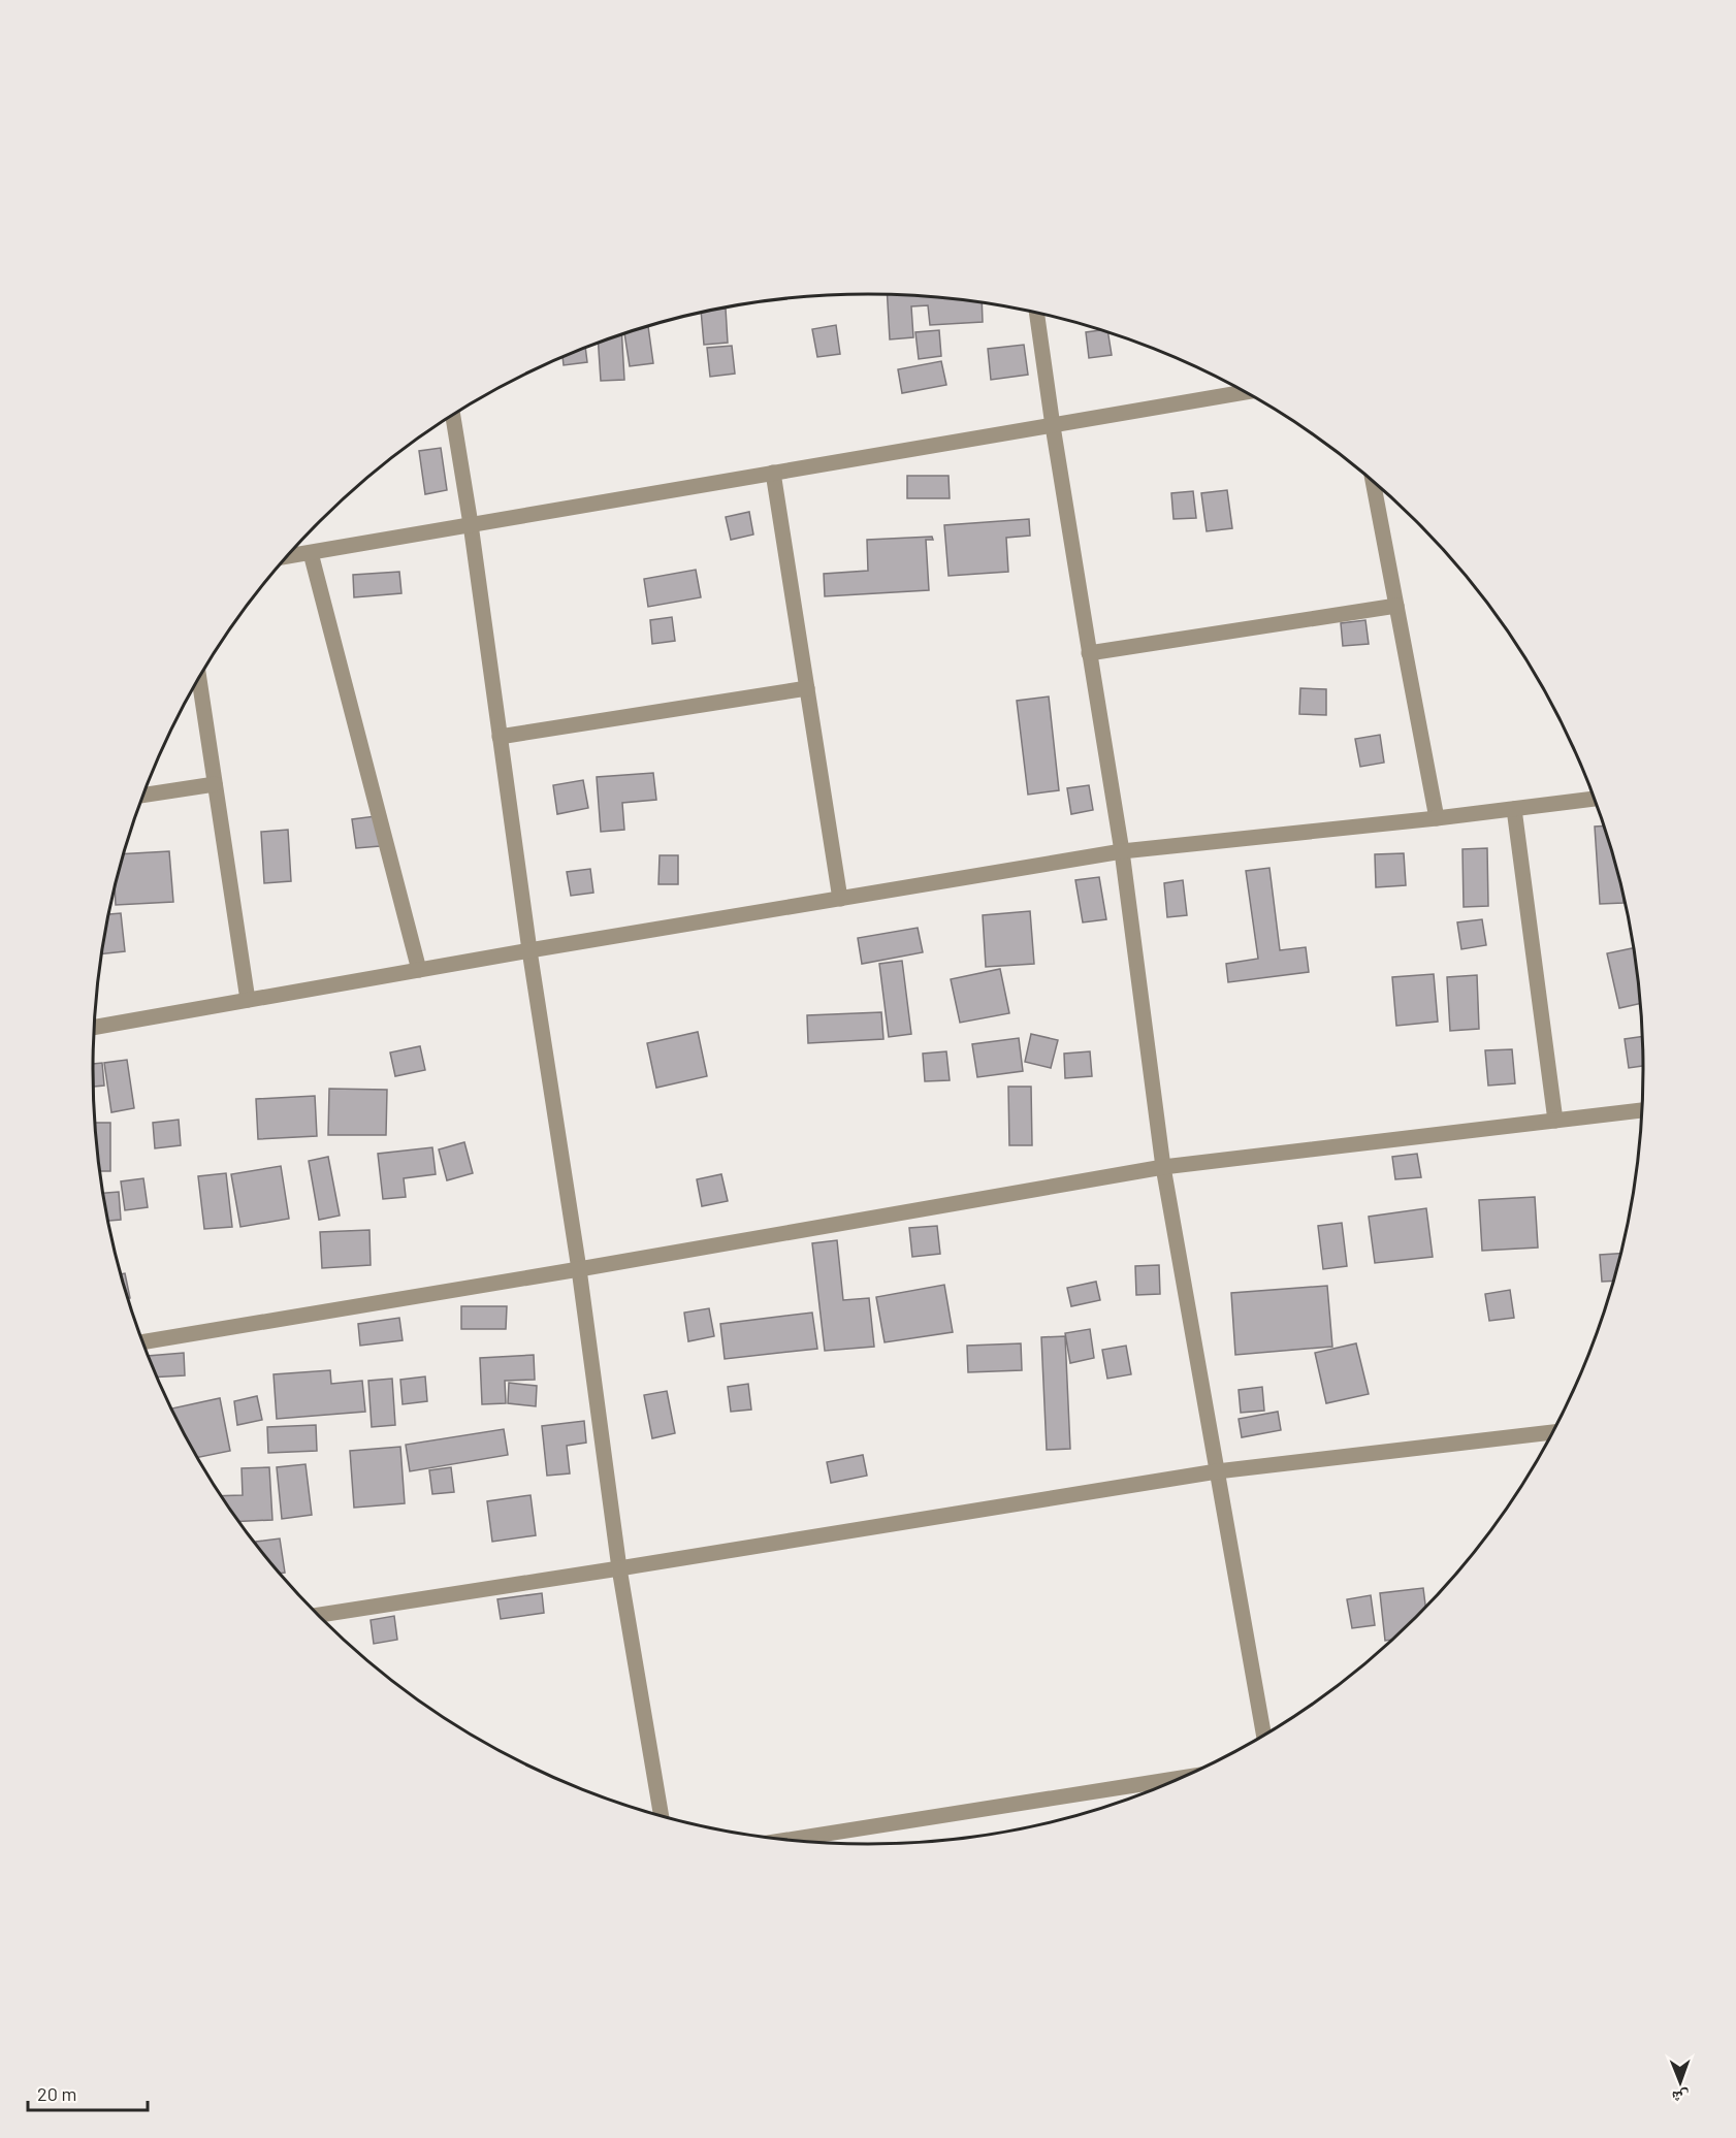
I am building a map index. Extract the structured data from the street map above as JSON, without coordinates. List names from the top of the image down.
{
  "scale_bar": "20 m",
  "north": "bottom"
}
